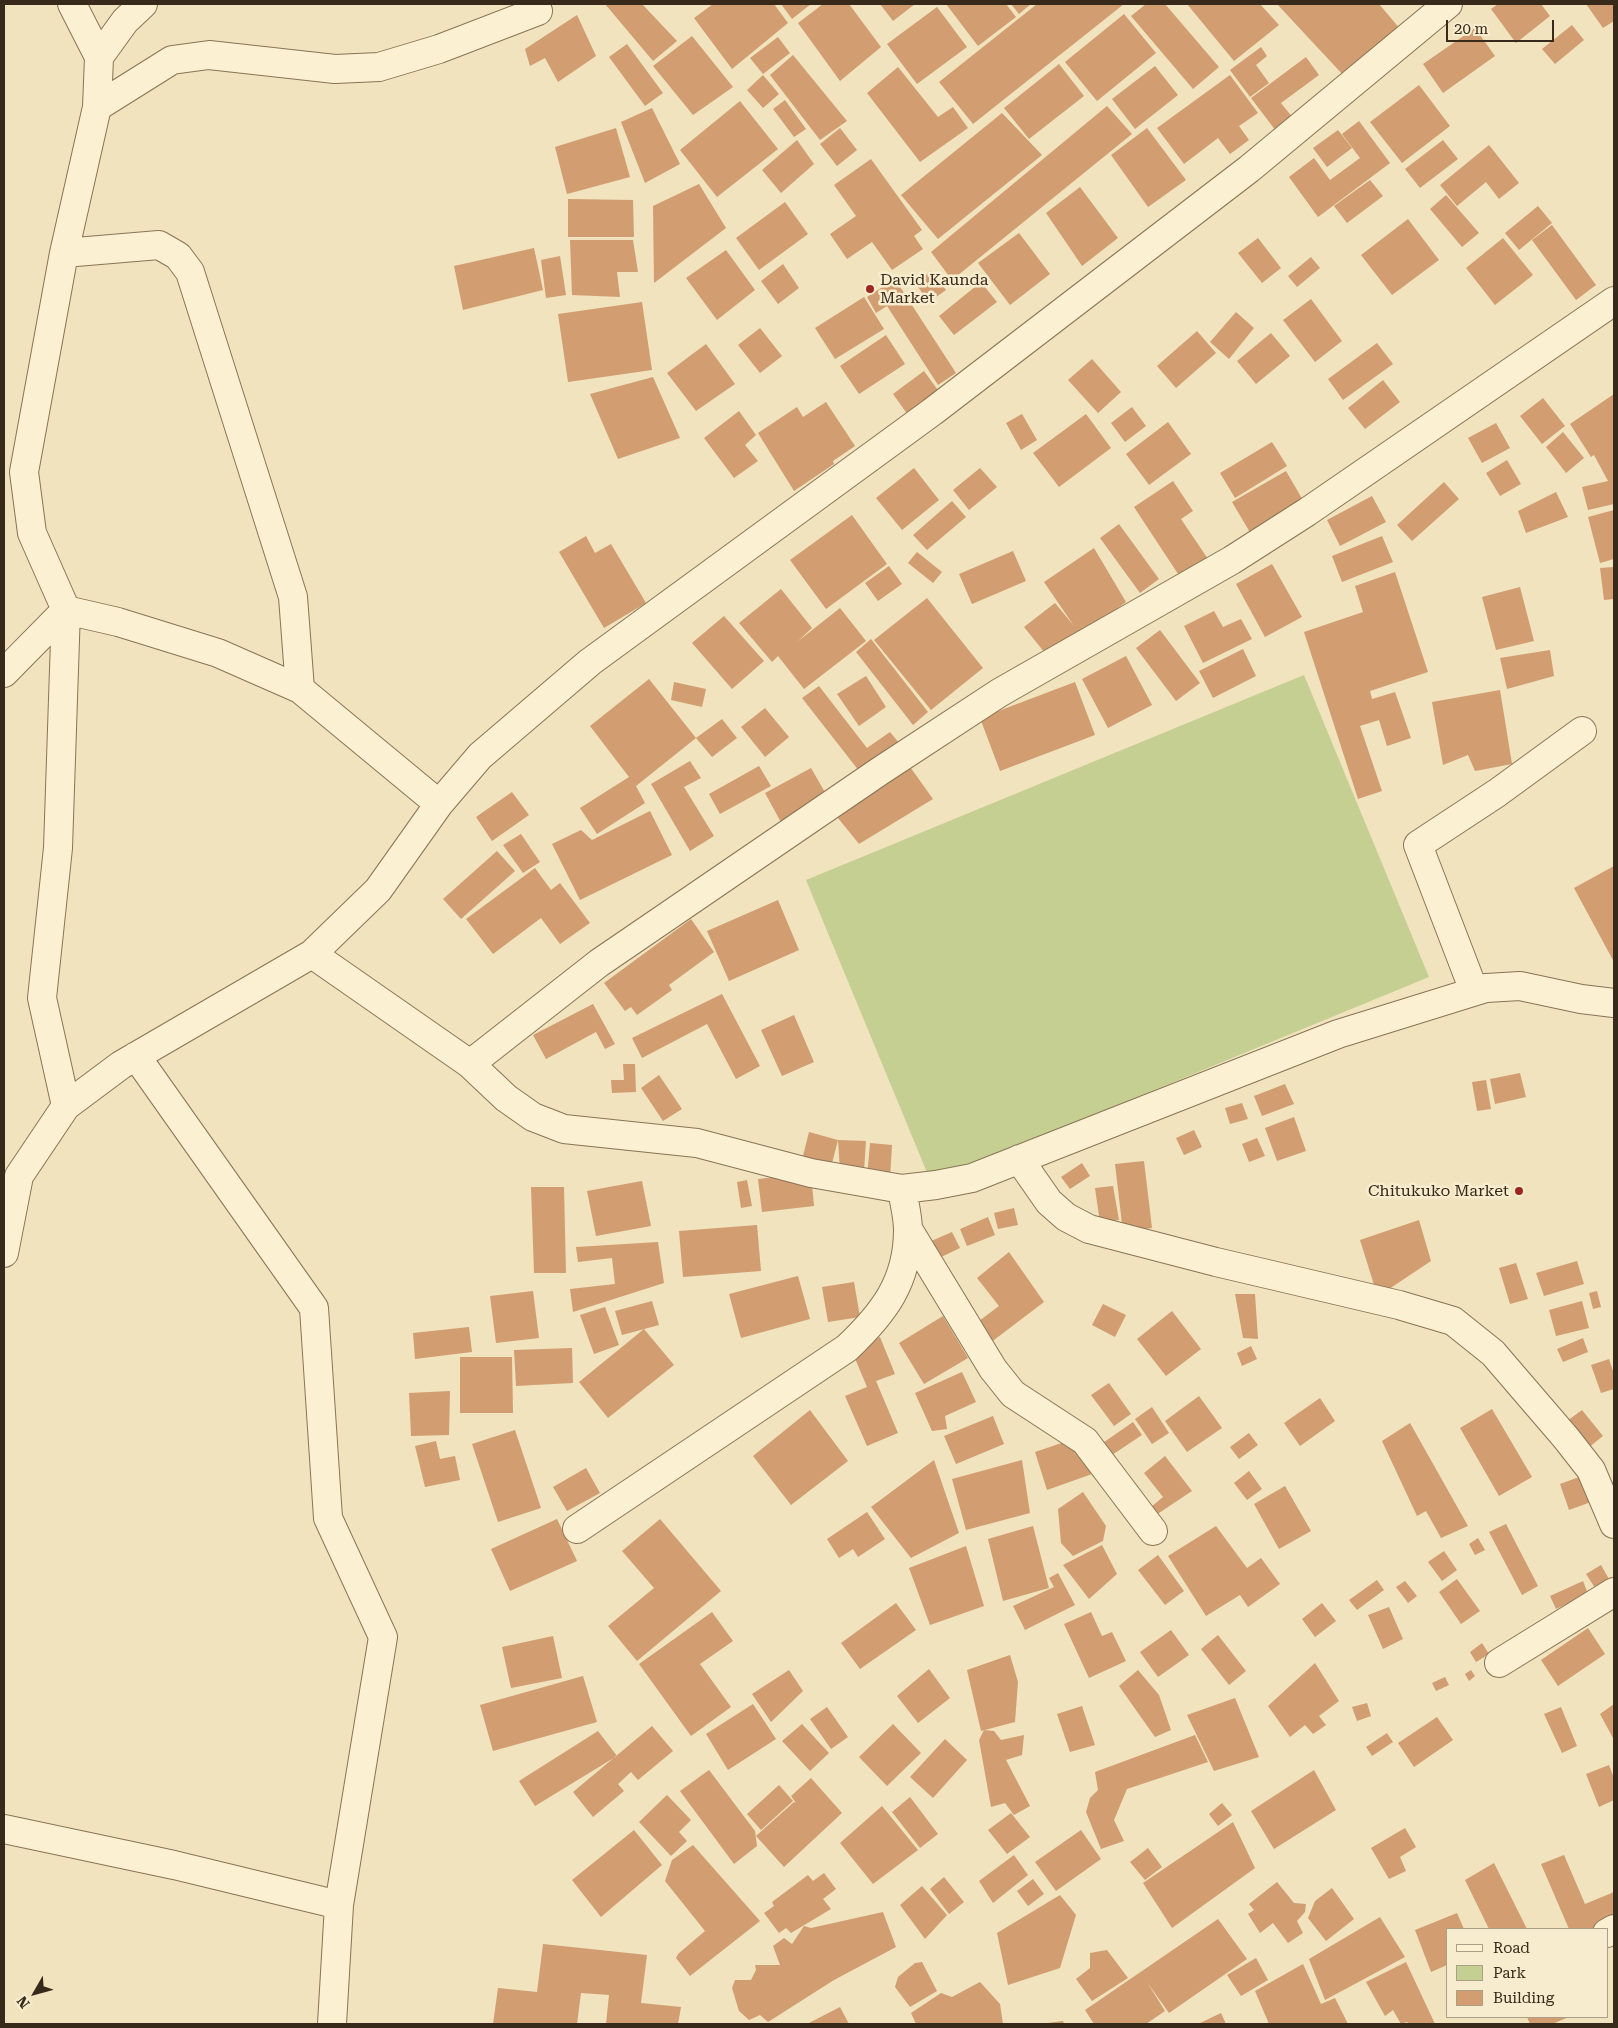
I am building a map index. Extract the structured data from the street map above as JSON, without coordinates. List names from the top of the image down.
{
  "places": ["David Kaunda Market", "Chitukuko Market"],
  "legend": ["Road", "Park", "Building"],
  "scale_bar": "20 m",
  "north": "bottom left"
}
